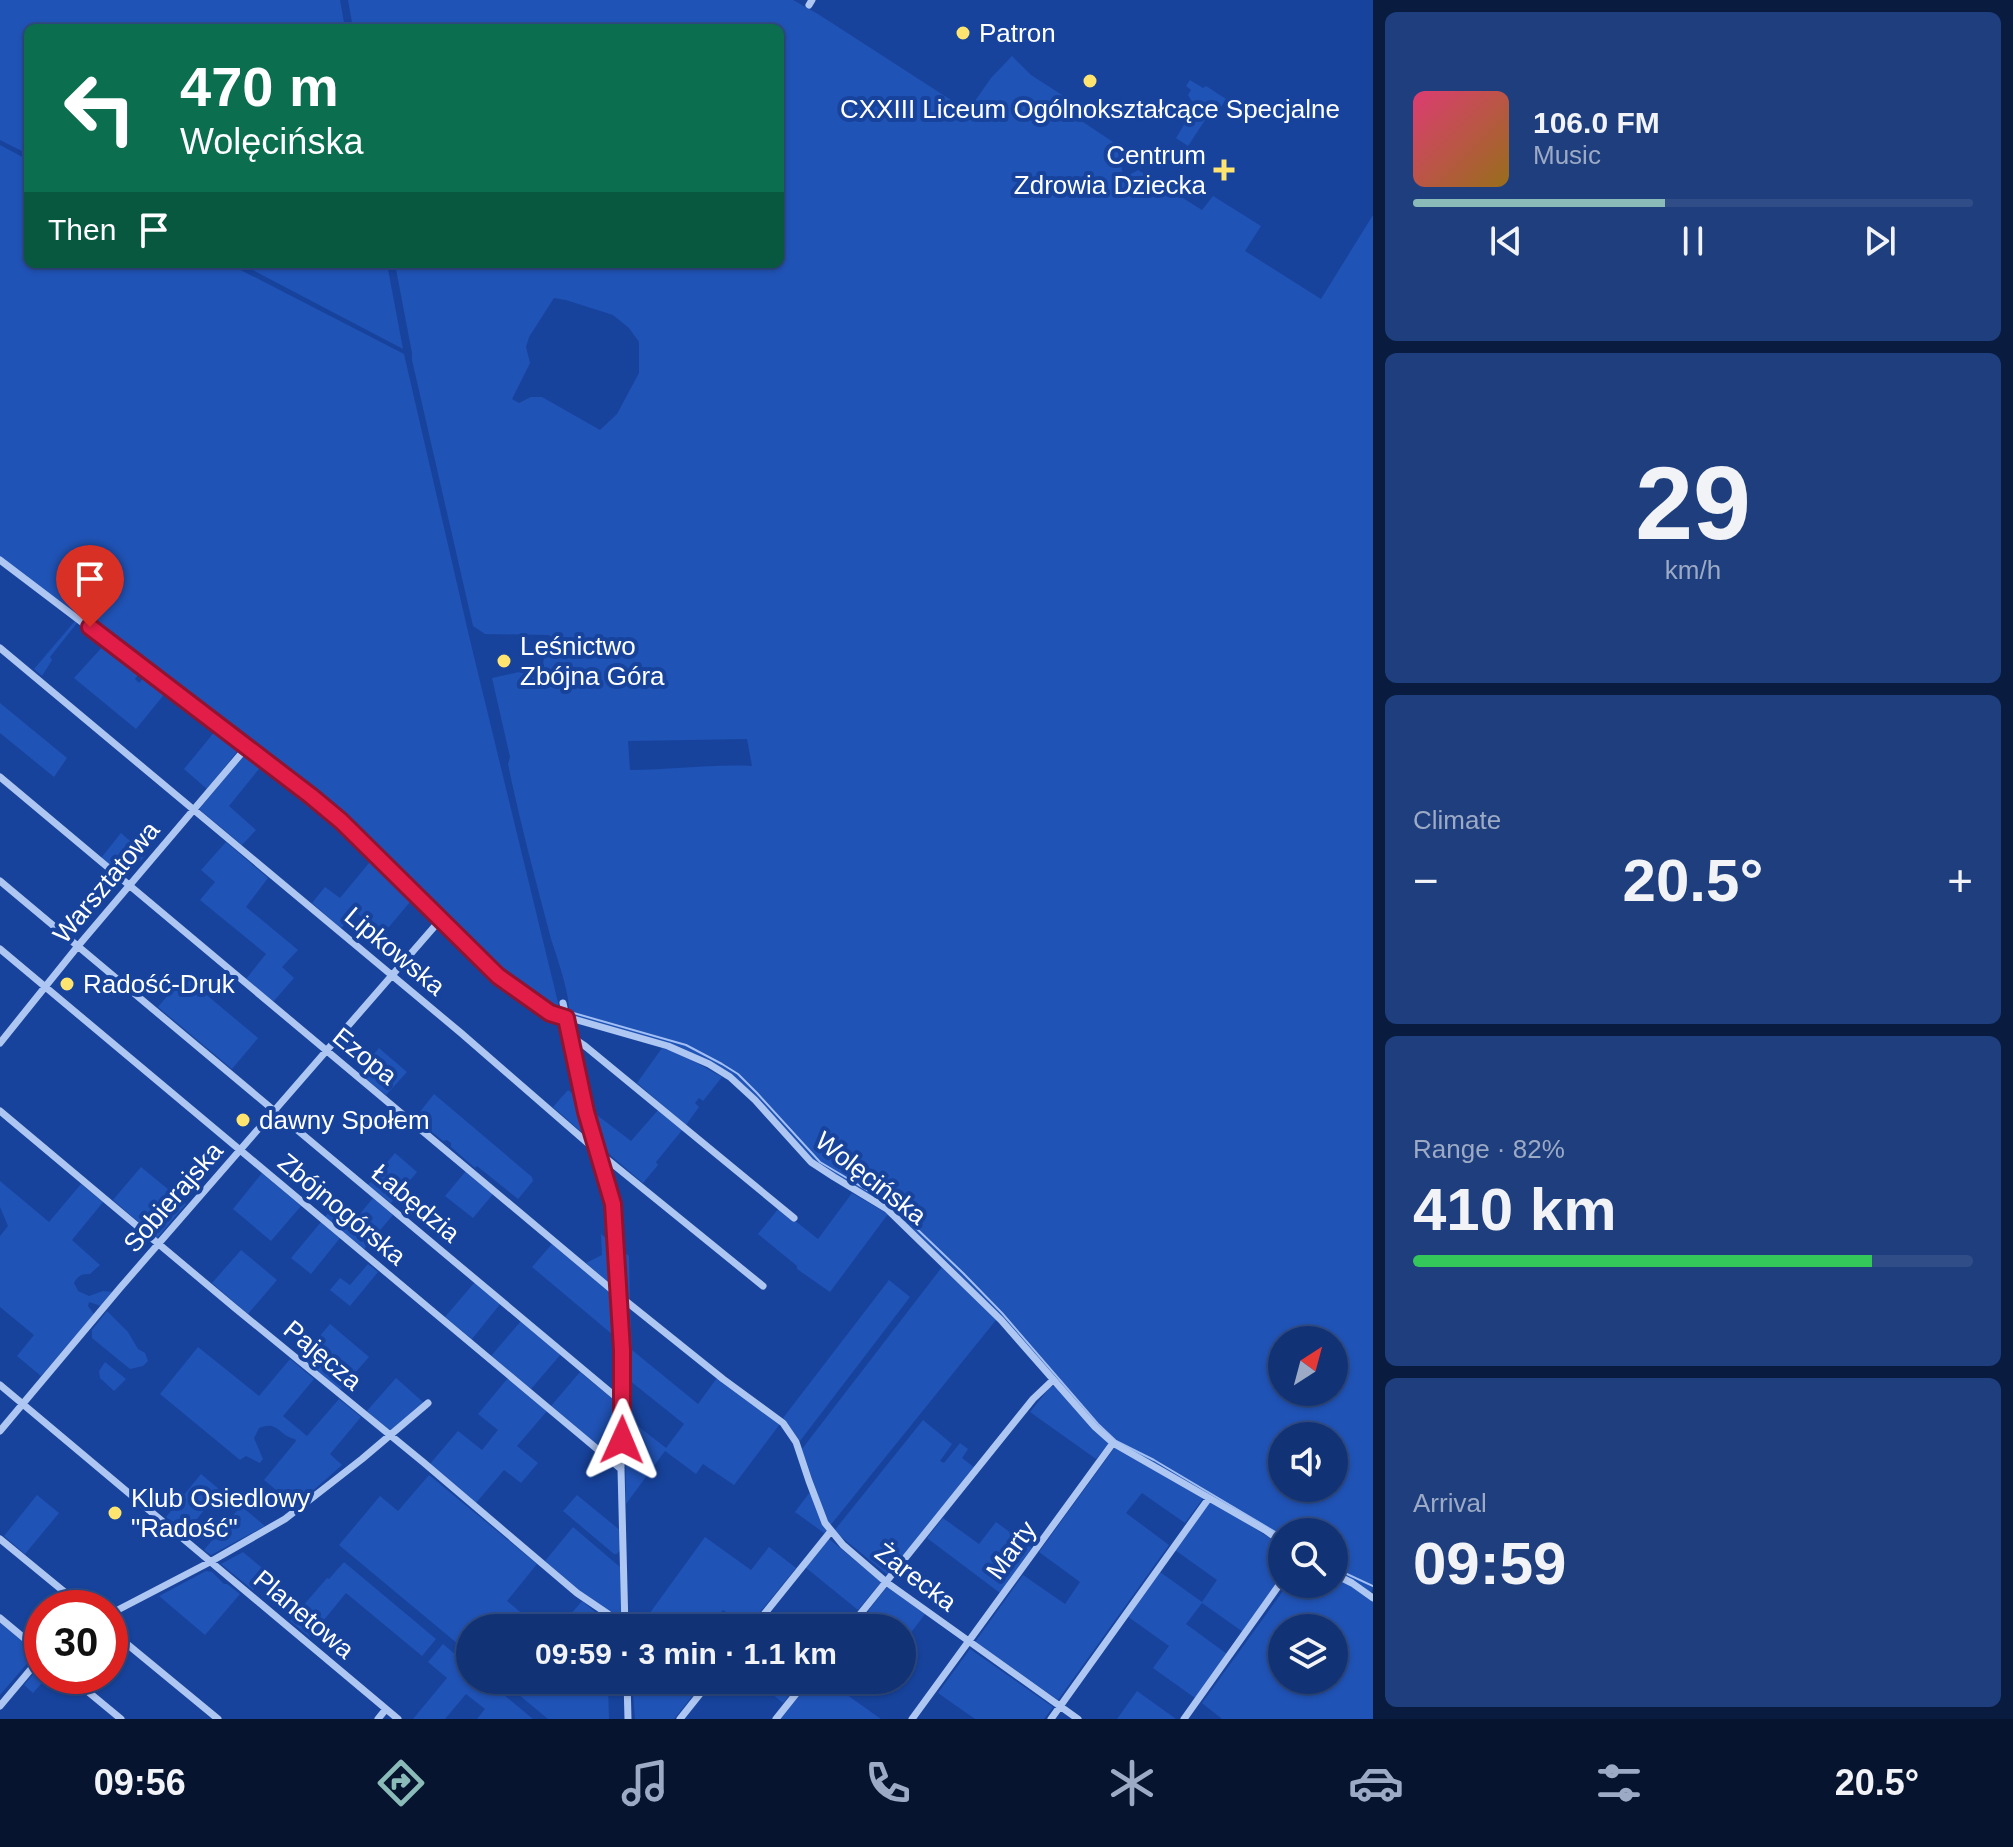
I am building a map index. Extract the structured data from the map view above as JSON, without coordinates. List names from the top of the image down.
{
  "streets": {
    "street": [
      "Warsztatowa",
      "Lipkowska",
      "Ezopa",
      "Wolęcińska",
      "Sobierajska",
      "Łabędzia",
      "Zbójnogórska",
      "Pajęcza",
      "Marty",
      "Żarecka",
      "Planetowa"
    ]
  },
  "crossings": [
    ["Warsztatowa", "Lipkowska"],
    ["Warsztatowa", "Ezopa"],
    ["Warsztatowa", "Wolęcińska"],
    ["Warsztatowa", "Łabędzia"],
    ["Warsztatowa", "Zbójnogórska"],
    ["Lipkowska", "Sobierajska"],
    ["Ezopa", "Sobierajska"],
    ["Ezopa", "Żarecka"],
    ["Wolęcińska", "Sobierajska"],
    ["Wolęcińska", "Marty"],
    ["Sobierajska", "Łabędzia"],
    ["Sobierajska", "Zbójnogórska"],
    ["Sobierajska", "Pajęcza"],
    ["Sobierajska", "Planetowa"],
    ["Marty", "Żarecka"]
  ],
  "places": {
    "other": [
      "Patron",
      "CXXIII Liceum Ogólnokształcące Specjalne",
      "Leśnictwo Zbójna Góra",
      "Radość-Druk",
      "dawny Społem",
      "Klub Osiedlowy \"Radość\""
    ],
    "health": ["Centrum Zdrowia Dziecka"]
  },
  "north": "top right",
  "page": {
    "turn": ["470 m", "Wolęcińska"],
    "song": ["106.0 FM", "Music"],
    "then": "Then",
    "tile": [
      ["29", "km/h"],
      "Climate",
      ["Range · 82%", "410 km"],
      ["Arrival", "09:59"]
    ],
    "heat": ["−", "20.5°", "+"],
    "limit": "30",
    "trip": "09:59 · 3 min · 1.1 km",
    "tabs": ["09:56", "20.5°"]
  }
}
